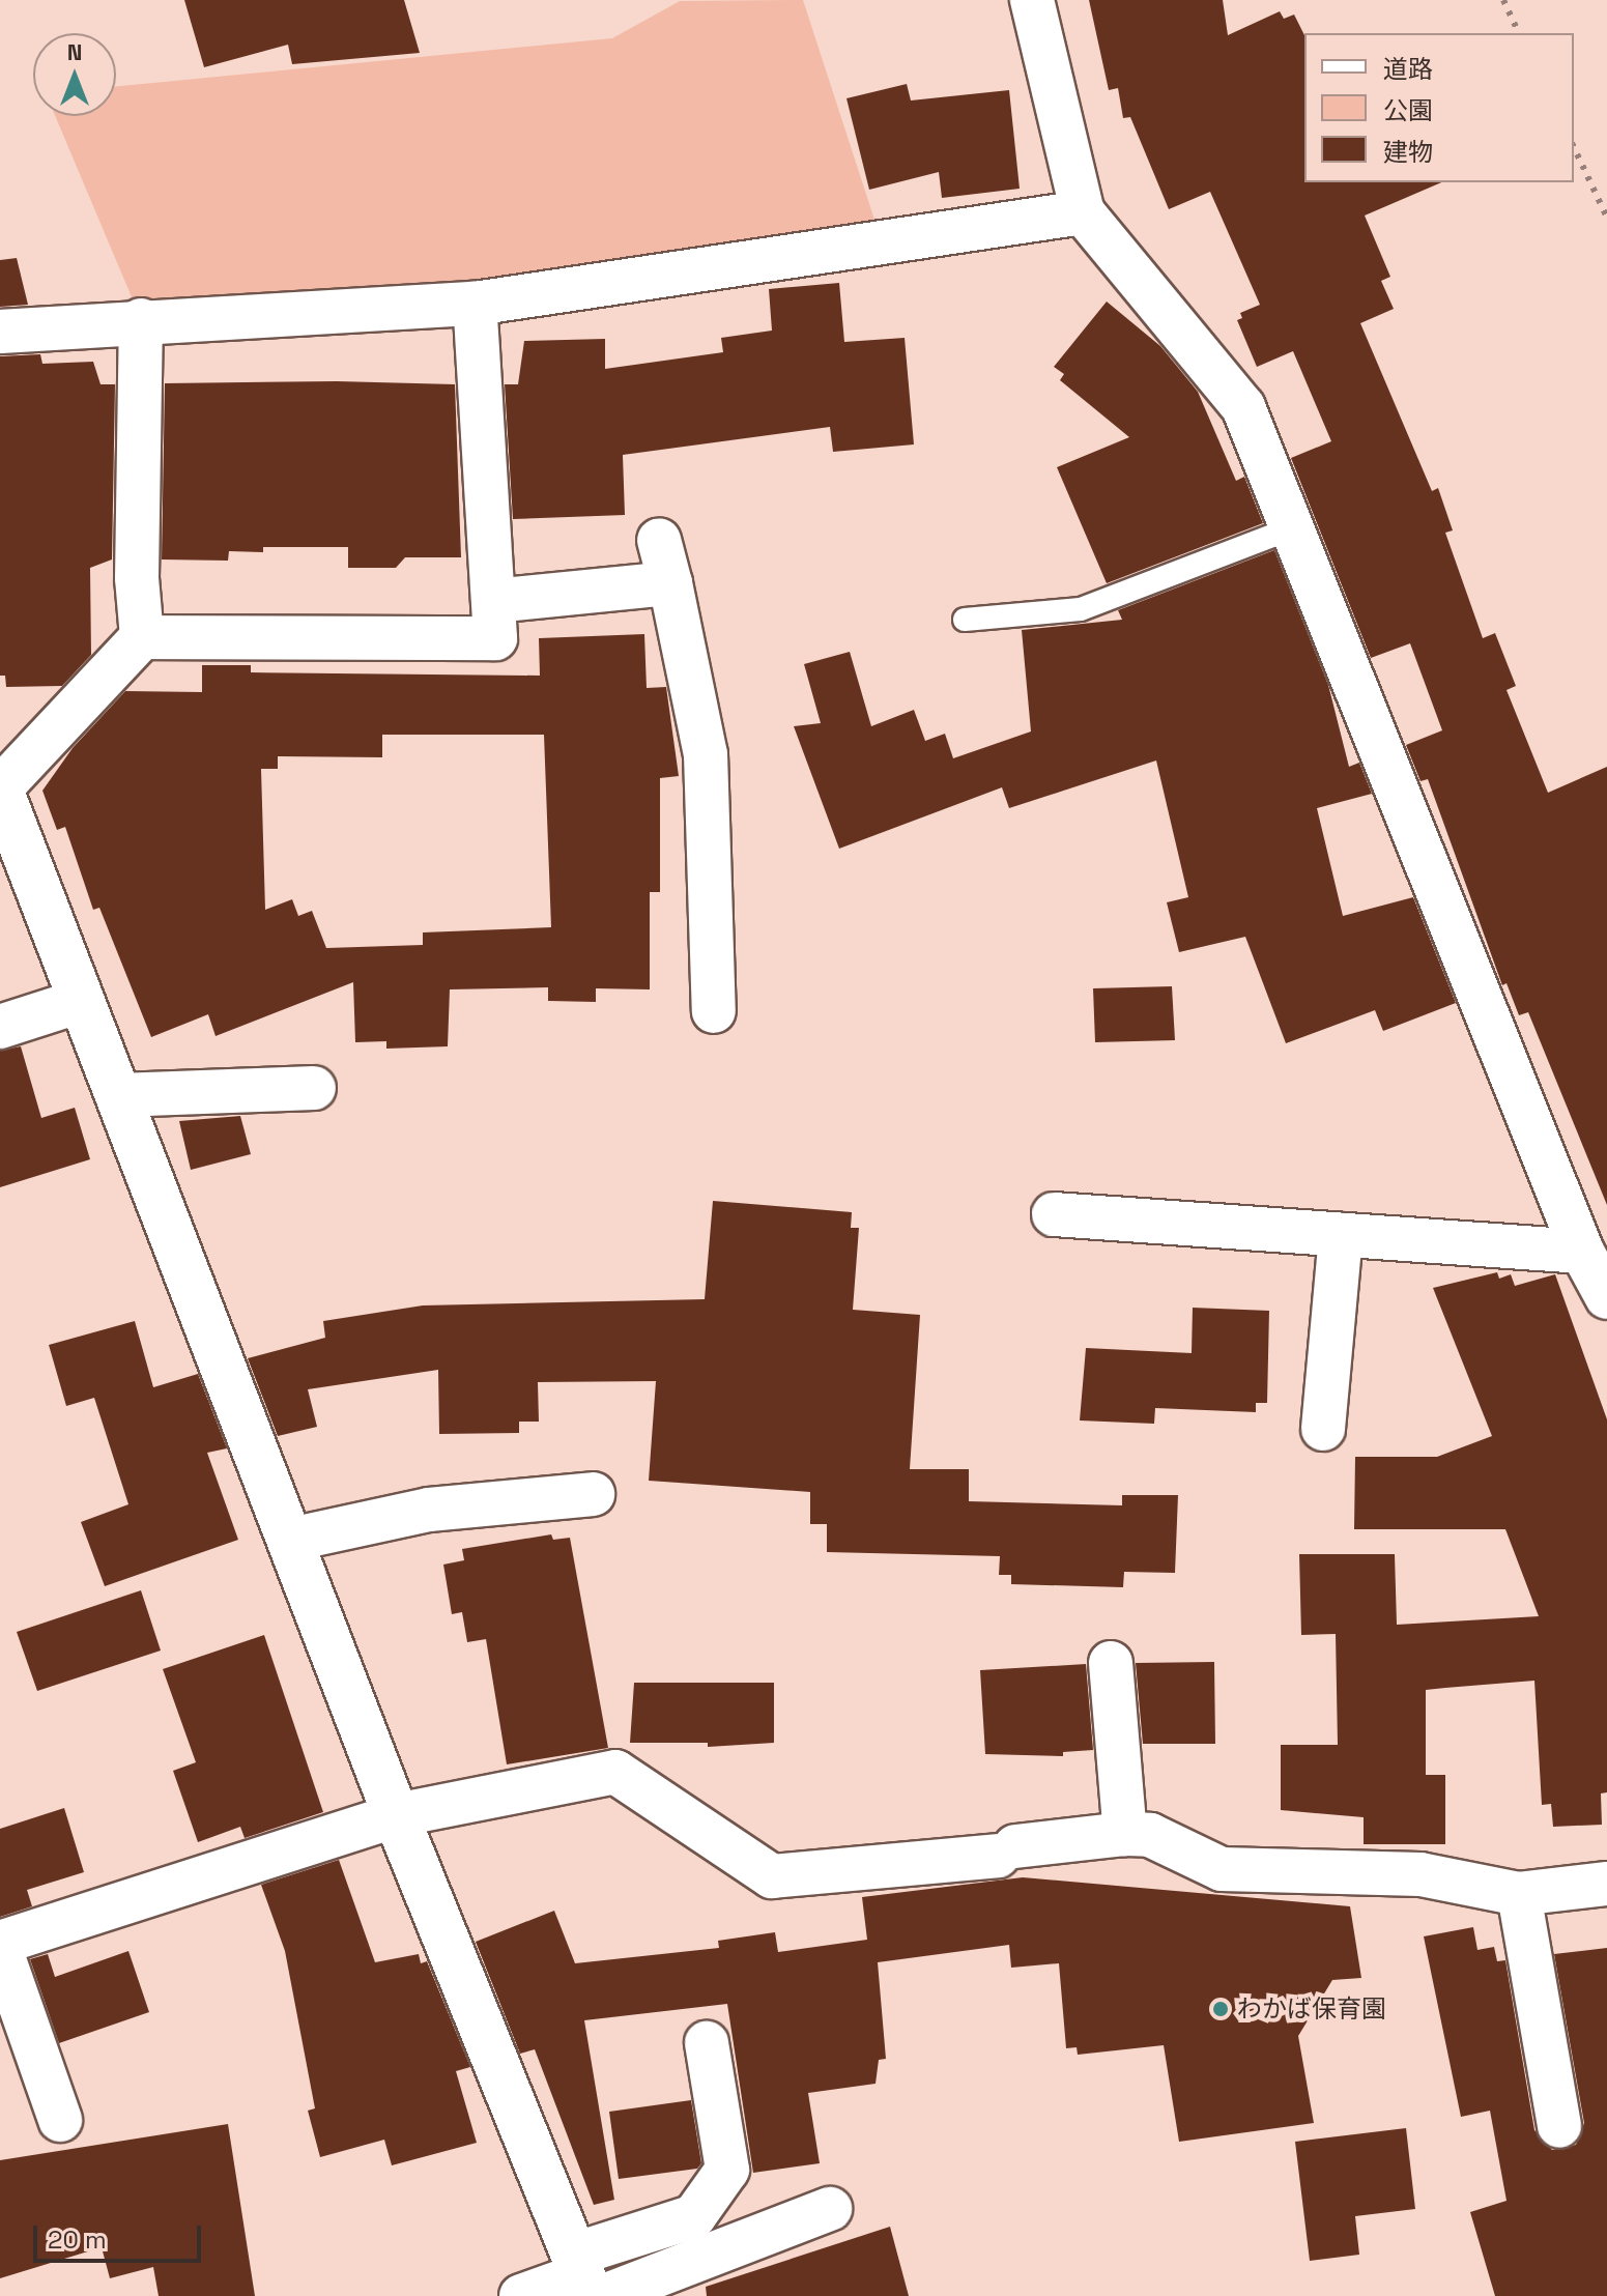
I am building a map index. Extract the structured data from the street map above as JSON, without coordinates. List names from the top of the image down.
{
  "places": ["わかば保育園"],
  "legend": ["道路", "公園", "建物"],
  "scale_bar": "20 m",
  "north": "top"
}
